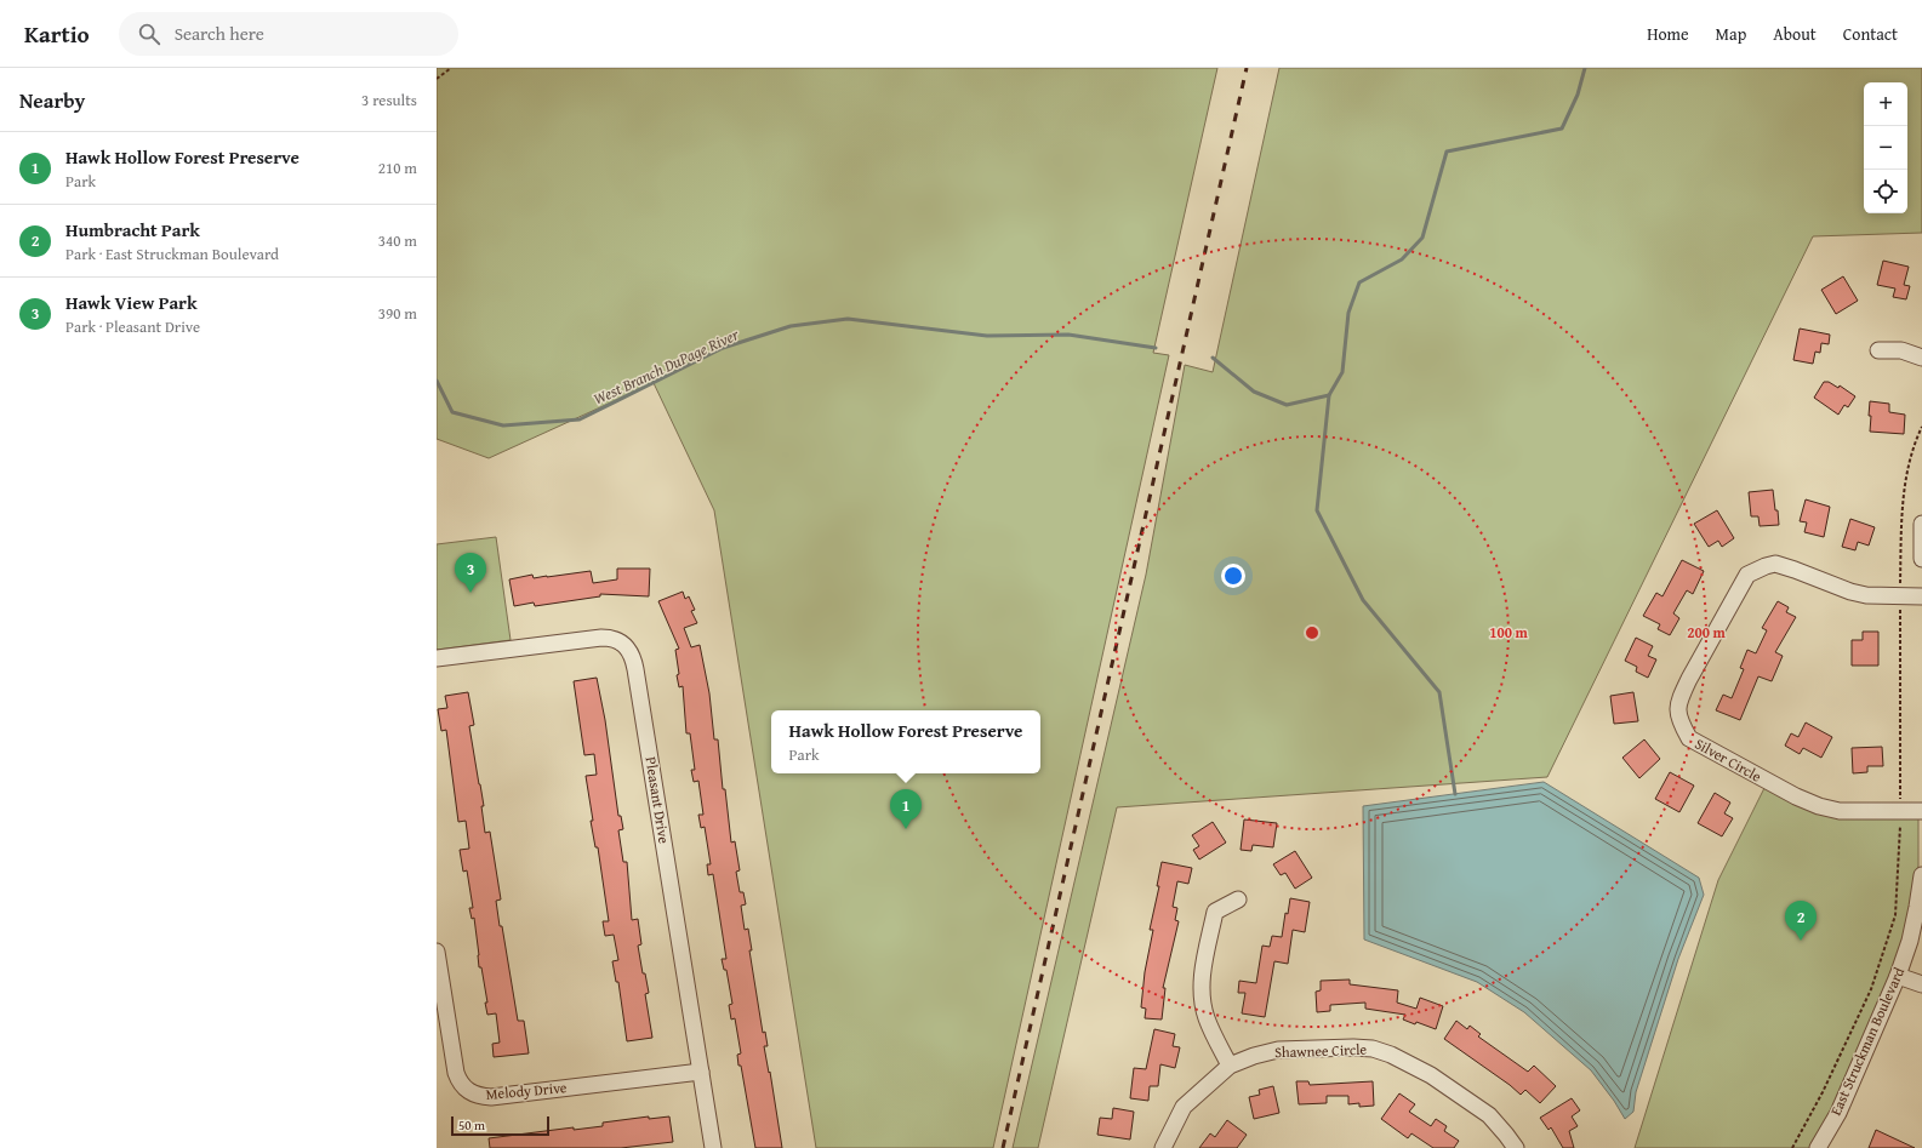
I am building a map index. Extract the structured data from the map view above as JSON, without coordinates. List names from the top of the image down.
{
  "streets": {
    "street": [
      "Silver Circle",
      "Pleasant Drive",
      "East Struckman Boulevard",
      "Shawnee Circle",
      "Melody Drive"
    ]
  },
  "crossings": [
    ["Pleasant Drive", "Melody Drive"]
  ],
  "water": ["West Branch DuPage River"],
  "scale_bar": "50 m",
  "page": {
    "header": "Kartio",
    "search": "Search here",
    "nav": [
      "Home",
      "Map",
      "About",
      "Contact"
    ],
    "heading": ["Nearby", "3 results"],
    "map_buttons": ["+", "−"],
    "list": [
      {
        "mark": "1",
        "name": "Hawk Hollow Forest Preserve",
        "note": "Park",
        "value": "210 m"
      },
      {
        "mark": "2",
        "name": "Humbracht Park",
        "note": "Park · East Struckman Boulevard",
        "value": "340 m"
      },
      {
        "mark": "3",
        "name": "Hawk View Park",
        "note": "Park · Pleasant Drive",
        "value": "390 m"
      }
    ],
    "pins": ["3", "1", "2"],
    "popup": ["Hawk Hollow Forest Preserve", "Park"],
    "scale": "50 m"
  },
  "rings": ["100 m", "200 m"]
}
